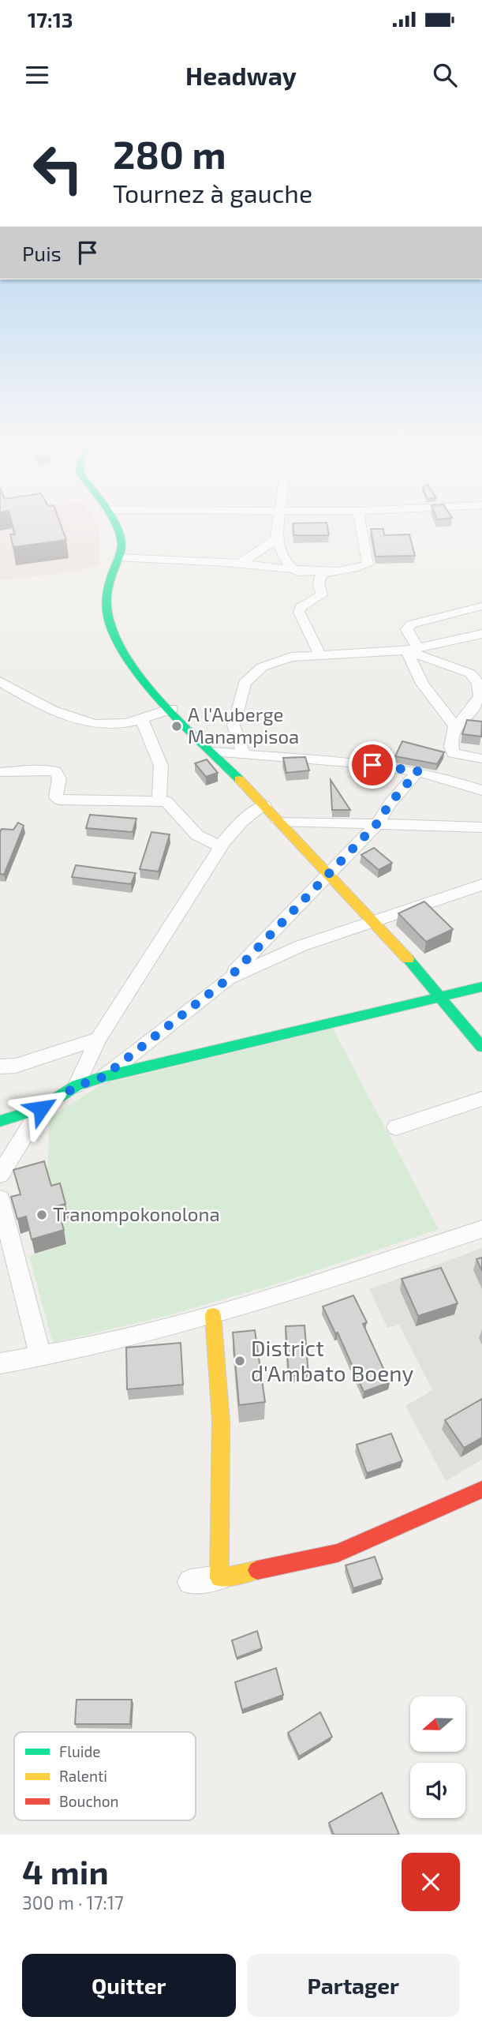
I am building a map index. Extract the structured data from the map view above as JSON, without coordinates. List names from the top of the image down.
{
  "places": ["A l'Auberge Manampisoa", "Tranompokonolona", "District d'Ambato Boeny"],
  "legend": ["Fluide", "Ralenti", "Bouchon"],
  "north": "left",
  "page": {
    "status": "17:13",
    "header": "Headway",
    "turn": ["280 m", "Tournez à gauche"],
    "then": "Puis",
    "heading": ["4 min", "300 m · 17:17"],
    "buttons": ["Quitter", "Partager"]
  }
}
